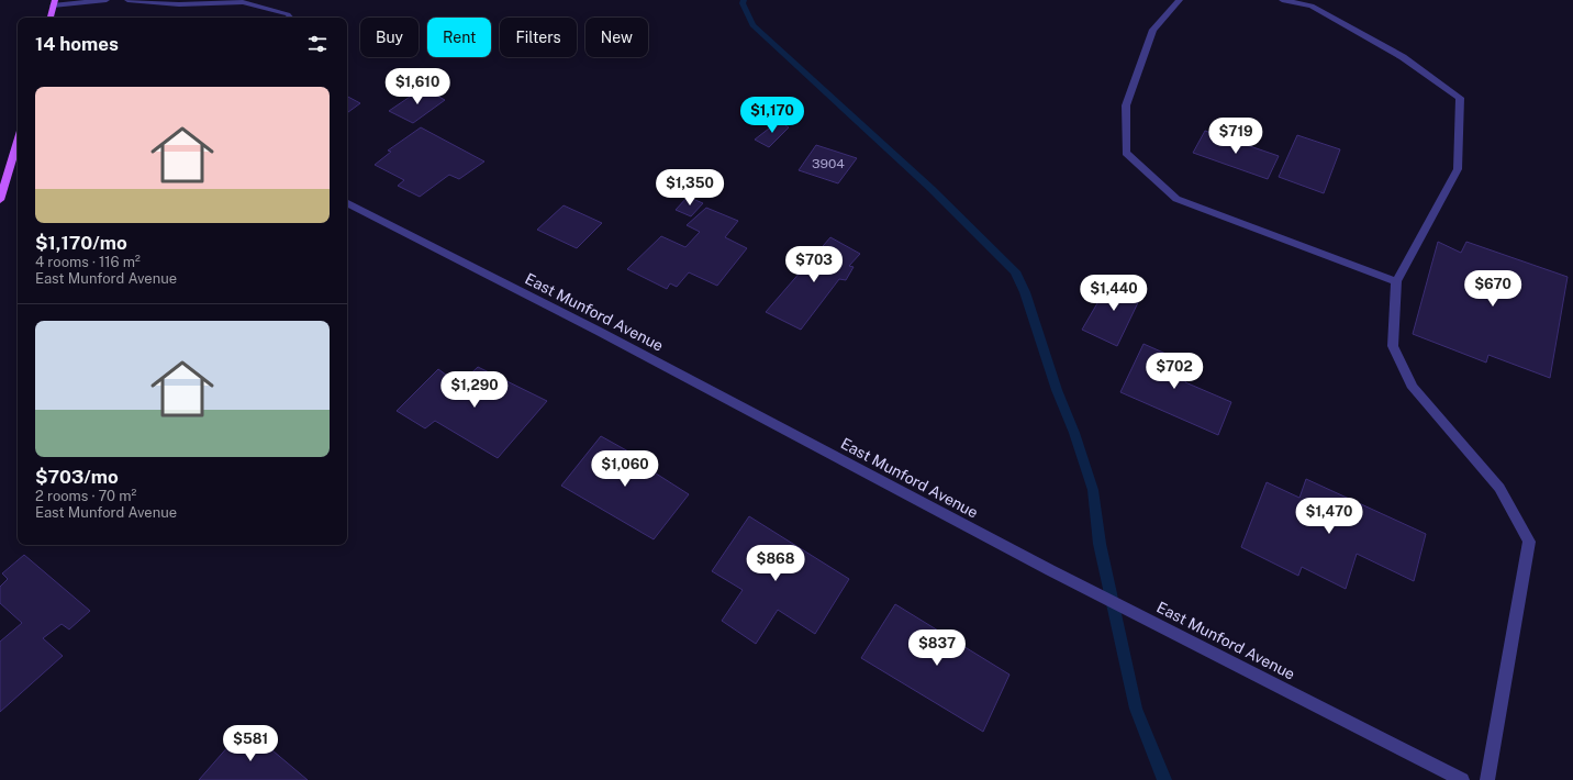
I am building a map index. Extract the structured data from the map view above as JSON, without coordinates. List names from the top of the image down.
{
  "streets": {
    "street": ["East Munford Avenue"]
  },
  "house_numbers": ["3904"],
  "page": {
    "chip": [
      "Buy",
      "Rent",
      "Filters",
      "New"
    ],
    "heading": "14 homes",
    "price": [
      "$1,610",
      "$1,170",
      "$719",
      "$1,350",
      "$703",
      "$670",
      "$1,440",
      "$702",
      "$1,290",
      "$1,060",
      "$1,470",
      "$868",
      "$837",
      "$581"
    ],
    "list": [
      {
        "name": "$1,170/mo",
        "note": "4 rooms · 116 m² · East Munford Avenue"
      },
      {
        "name": "$703/mo",
        "note": "2 rooms · 70 m² · East Munford Avenue"
      }
    ]
  }
}
